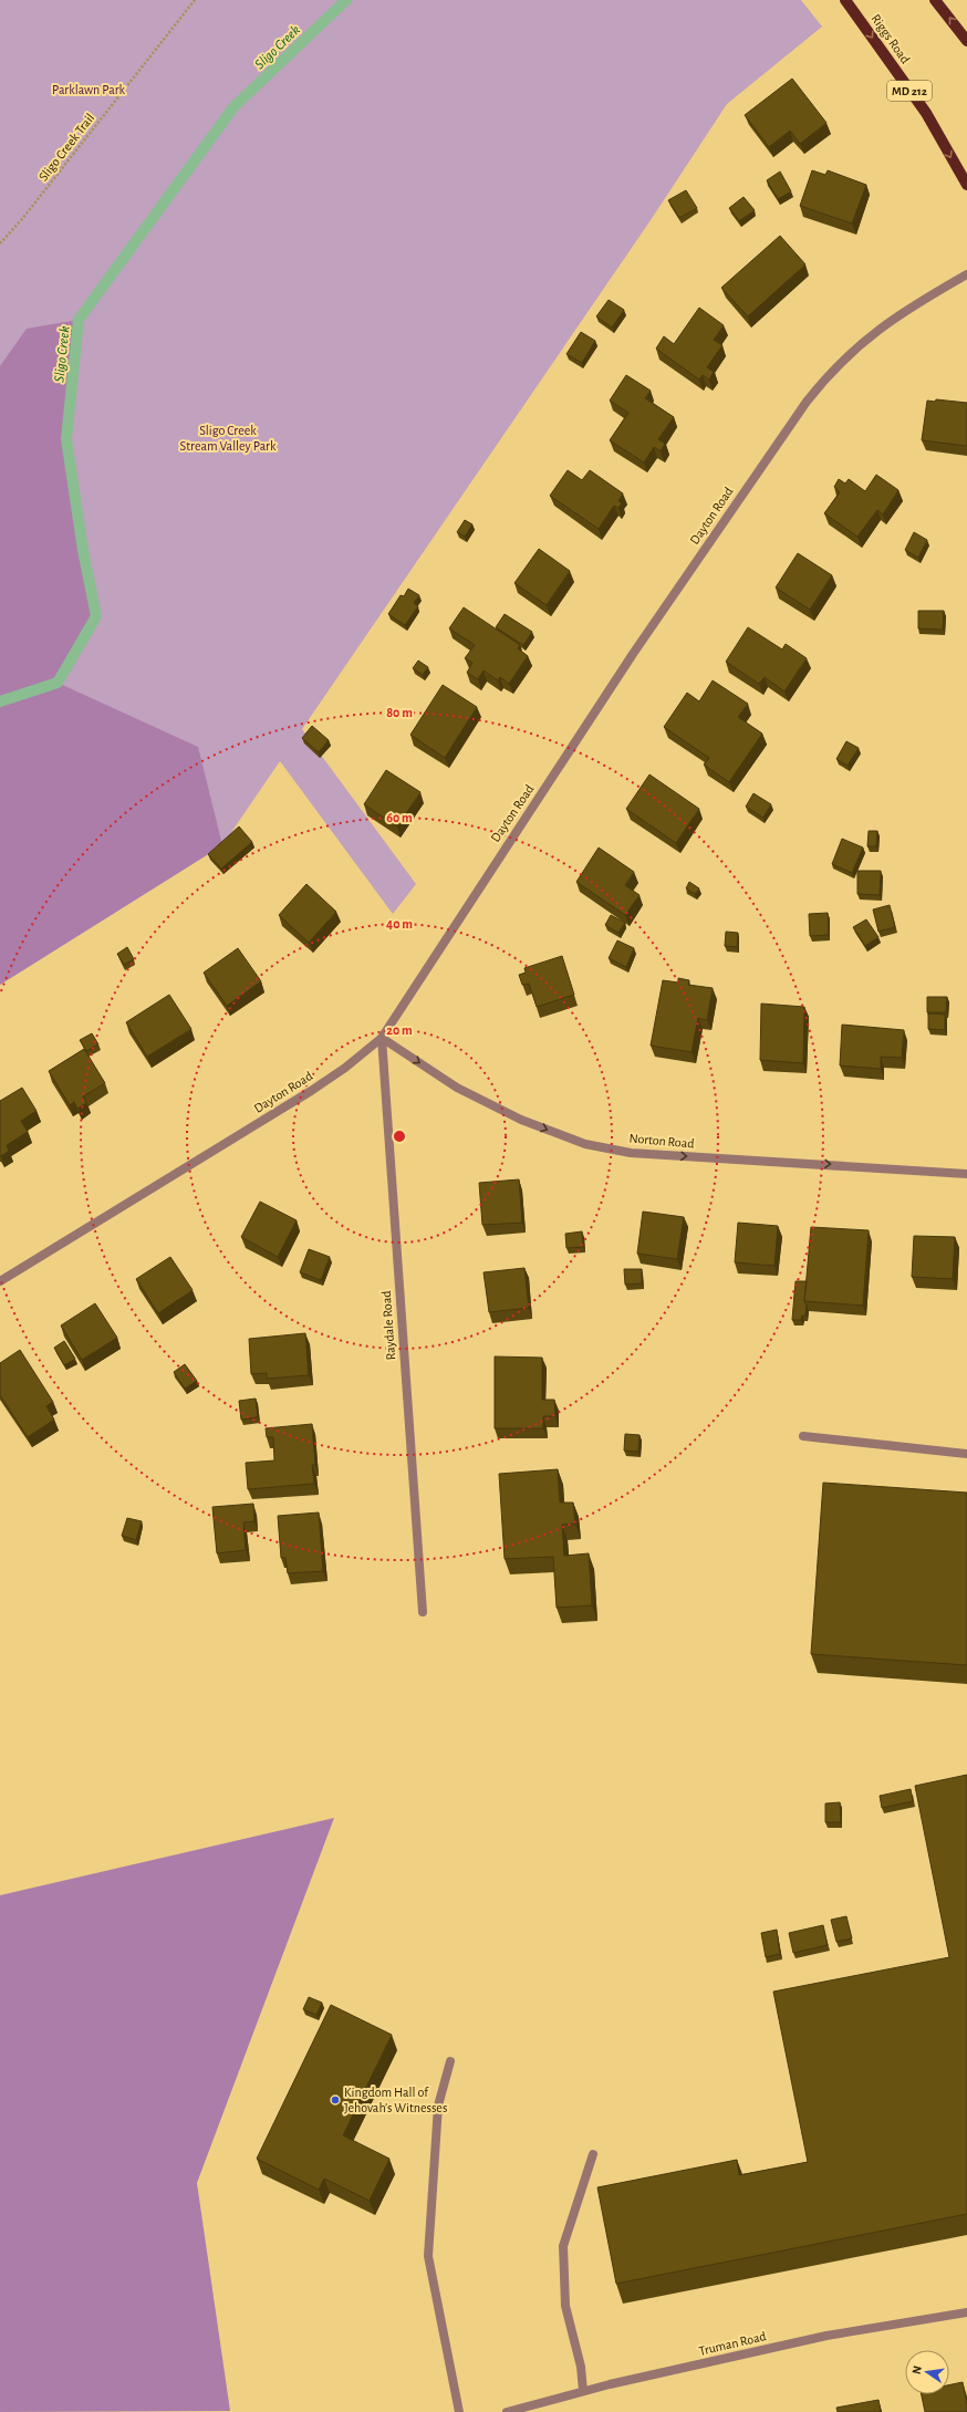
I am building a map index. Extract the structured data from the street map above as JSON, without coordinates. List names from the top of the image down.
{
  "streets": {
    "main road": ["Riggs Road", "MD 212"],
    "street": [
      "Dayton Road",
      "Norton Road",
      "Raydale Road",
      "Truman Road"
    ],
    "path": ["Sligo Creek Trail"]
  },
  "crossings": [
    ["Dayton Road", "Norton Road"],
    ["Dayton Road", "Raydale Road"],
    ["Norton Road", "Raydale Road"]
  ],
  "one_way": ["Riggs Road", "Norton Road"],
  "water": ["Sligo Creek"],
  "parks": ["Parklawn Park", "Sligo Creek Stream Valley Park"],
  "places": ["Kingdom Hall of Jehovah’s Witnesses"],
  "north": "left",
  "rings": [
    "80 m",
    "60 m",
    "40 m",
    "20 m"
  ]
}
